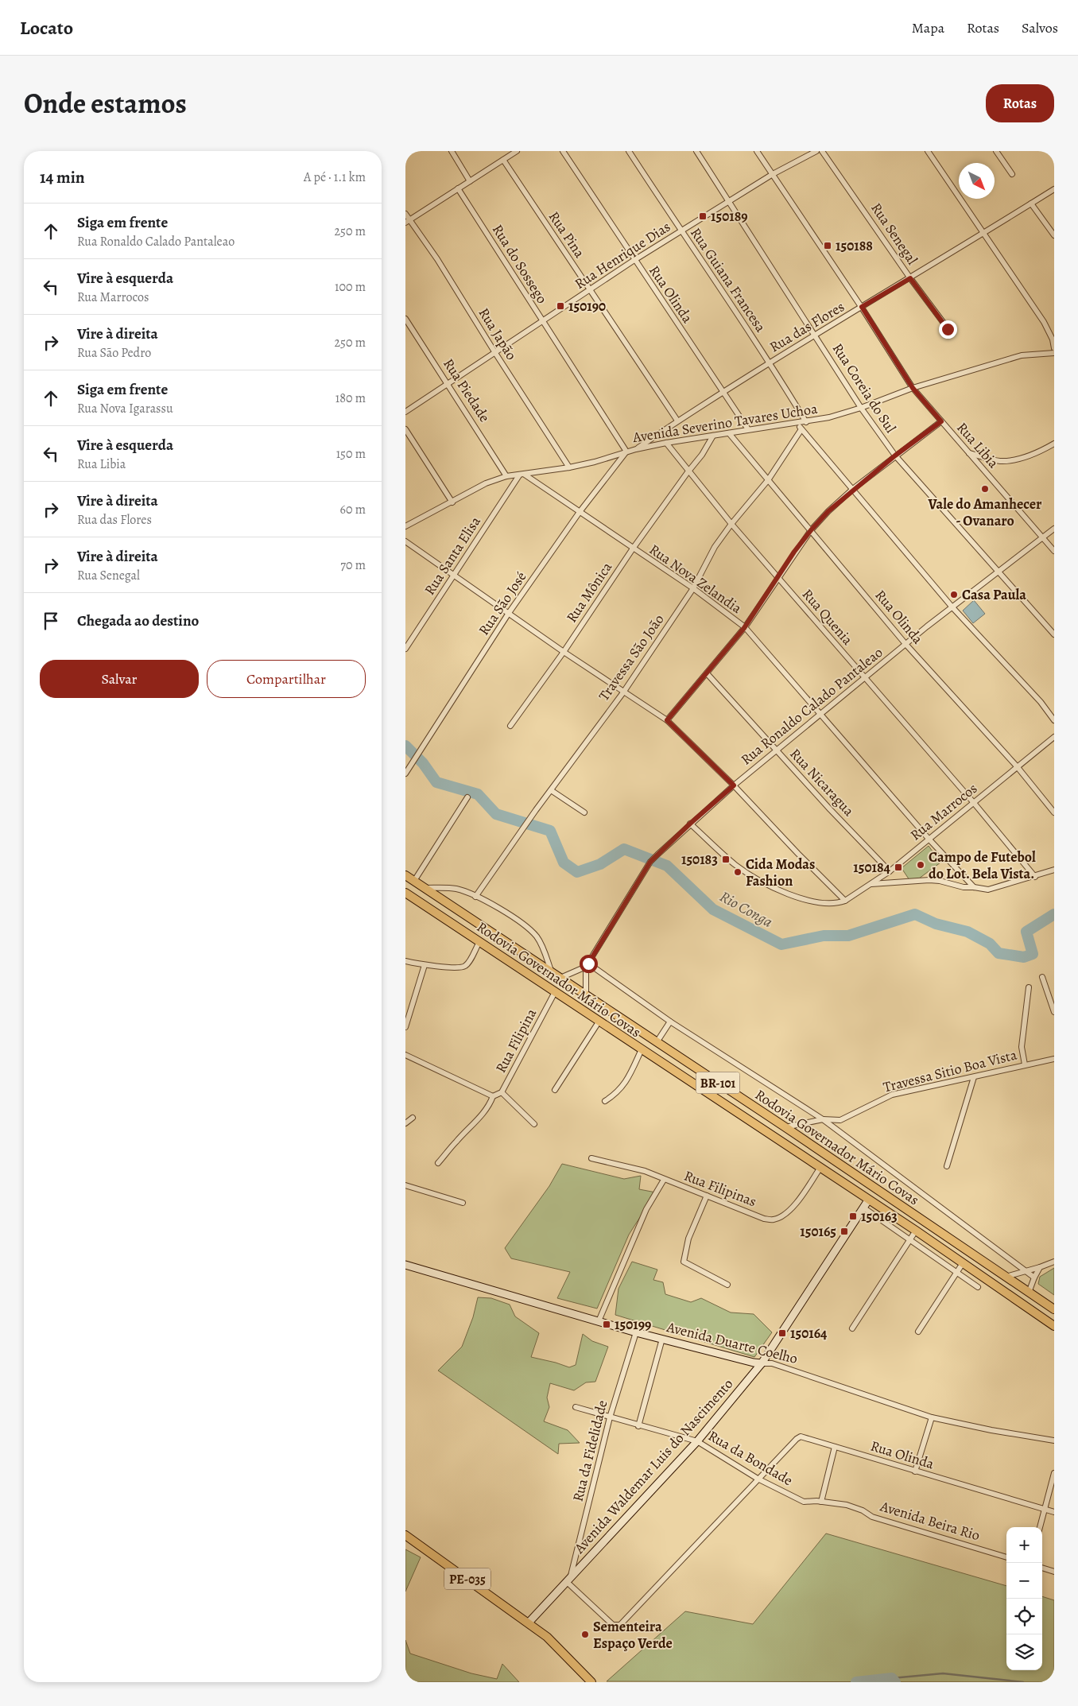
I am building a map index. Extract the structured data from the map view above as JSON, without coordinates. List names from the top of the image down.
{
  "streets": {
    "main road": [
      "Rodovia Governador Mário Covas",
      "BR-101",
      "Avenida Duarte Coelho",
      "Avenida Waldemar Luis do Nascimento",
      "PE-035"
    ],
    "street": [
      "Rua Senegal",
      "Rua Pina",
      "Rua Henrique Dias",
      "Rua do Sossego",
      "Rua Guiana Francesa",
      "Rua Olinda",
      "Rua das Flores",
      "Rua Japão",
      "Rua Coreia do Sul",
      "Rua Piedade",
      "Avenida Severino Tavares Uchoa",
      "Rua Libia",
      "Rua Santa Elisa",
      "Rua Nova Zelandia",
      "Rua Mônica",
      "Rua São José",
      "Rua Quenia",
      "Travessa São João",
      "Rua Ronaldo Calado Pantaleao",
      "Rua Nicaragua",
      "Rua Marrocos",
      "Rua Filipina",
      "Travessa Sitio Boa Vista",
      "Rua Filipinas",
      "Rua da Fidelidade",
      "Rua da Bondade",
      "Avenida Beira Rio"
    ]
  },
  "crossings": [
    ["Rua Senegal", "Rua das Flores"],
    ["Rua Pina", "Rua Henrique Dias"],
    ["Rua Pina", "Rua das Flores"],
    ["Rua Henrique Dias", "Rua do Sossego"],
    ["Rua Henrique Dias", "Rua Guiana Francesa"],
    ["Rua Henrique Dias", "Rua Olinda"],
    ["Rua Henrique Dias", "Rua Japão"],
    ["Rua Henrique Dias", "Rua Coreia do Sul"],
    ["Rua Henrique Dias", "Rua Piedade"],
    ["Rua Henrique Dias", "Rua Libia"],
    ["Rua do Sossego", "Avenida Severino Tavares Uchoa"],
    ["Rua do Sossego", "Rua São José"],
    ["Rua Guiana Francesa", "Rua das Flores"],
    ["Rua Guiana Francesa", "Avenida Severino Tavares Uchoa"],
    ["Rua Olinda", "Rua das Flores"],
    ["Rua Olinda", "Avenida Severino Tavares Uchoa"],
    ["Rua Olinda", "Travessa São João"],
    ["Rua Olinda", "Rua Ronaldo Calado Pantaleao"],
    ["Rua Olinda", "Rua Marrocos"],
    ["Rua Olinda", "Rua da Bondade"],
    ["Rua das Flores", "Rua Coreia do Sul"],
    ["Rua das Flores", "Avenida Severino Tavares Uchoa"],
    ["Rua das Flores", "Rua Libia"],
    ["Rua Japão", "Avenida Severino Tavares Uchoa"],
    ["Rua Coreia do Sul", "Avenida Severino Tavares Uchoa"],
    ["Rua Coreia do Sul", "Rua Ronaldo Calado Pantaleao"],
    ["Rua Piedade", "Avenida Severino Tavares Uchoa"],
    ["Avenida Severino Tavares Uchoa", "Rua Libia"],
    ["Avenida Severino Tavares Uchoa", "Rua Santa Elisa"],
    ["Avenida Severino Tavares Uchoa", "Rua Nova Zelandia"],
    ["Avenida Severino Tavares Uchoa", "Rua Mônica"],
    ["Avenida Severino Tavares Uchoa", "Rua São José"],
    ["Avenida Severino Tavares Uchoa", "Rua Quenia"],
    ["Rua Libia", "Rua Ronaldo Calado Pantaleao"],
    ["Rua Santa Elisa", "Rua Nova Zelandia"],
    ["Rua Nova Zelandia", "Rua Mônica"],
    ["Rua Nova Zelandia", "Rua São José"],
    ["Rua Nova Zelandia", "Travessa São João"],
    ["Rua Nova Zelandia", "Rua Ronaldo Calado Pantaleao"],
    ["Rua Nova Zelandia", "Rua Marrocos"],
    ["Rua Mônica", "Rua Quenia"],
    ["Rua Quenia", "Travessa São João"],
    ["Rua Quenia", "Rua Ronaldo Calado Pantaleao"],
    ["Rua Quenia", "Rua Marrocos"],
    ["Rua Ronaldo Calado Pantaleao", "Rua Nicaragua"],
    ["Rua Ronaldo Calado Pantaleao", "Rua Marrocos"],
    ["Rua Nicaragua", "Rua Marrocos"],
    ["Rodovia Governador Mário Covas", "Rua Filipina"],
    ["Rodovia Governador Mário Covas", "Travessa Sitio Boa Vista"],
    ["Rodovia Governador Mário Covas", "Rua Filipinas"],
    ["Rodovia Governador Mário Covas", "Avenida Waldemar Luis do Nascimento"],
    ["Avenida Duarte Coelho", "Rua da Fidelidade"],
    ["Avenida Duarte Coelho", "Avenida Waldemar Luis do Nascimento"],
    ["Rua da Fidelidade", "Rua da Bondade"],
    ["Rua da Fidelidade", "Avenida Waldemar Luis do Nascimento"],
    ["Rua da Bondade", "Avenida Waldemar Luis do Nascimento"],
    ["Rua da Bondade", "Avenida Beira Rio"],
    ["Avenida Waldemar Luis do Nascimento", "PE-035"]
  ],
  "water": ["Rio Conga"],
  "places": {
    "transit": [
      "150189",
      "150188",
      "150190",
      "150183",
      "150184",
      "150163",
      "150165",
      "150199",
      "150164"
    ],
    "other": [
      "Vale do Amanhecer - Ovanaro",
      "Casa Paula",
      "Campo de Futebol do Lot. Bela Vista.",
      "Cida Modas Fashion",
      "Sementeira Espaço Verde"
    ]
  },
  "north": "bottom right",
  "page": {
    "header": "Locato",
    "nav": ["Mapa", "Rotas", "Salvos"],
    "title": "Onde estamos",
    "buttons": [
      "Rotas",
      ["Salvar", "Compartilhar"]
    ],
    "heading": ["14 min", "A pé · 1.1 km"],
    "list": [
      ["Siga em frente", "Rua Ronaldo Calado Pantaleao", "250 m"],
      ["Vire à esquerda", "Rua Marrocos", "100 m"],
      ["Vire à direita", "Rua São Pedro", "250 m"],
      ["Siga em frente", "Rua Nova Igarassu", "180 m"],
      ["Vire à esquerda", "Rua Libia", "150 m"],
      ["Vire à direita", "Rua das Flores", "60 m"],
      ["Vire à direita", "Rua Senegal", "70 m"],
      "Chegada ao destino"
    ],
    "map_buttons": ["+", "−"]
  }
}
